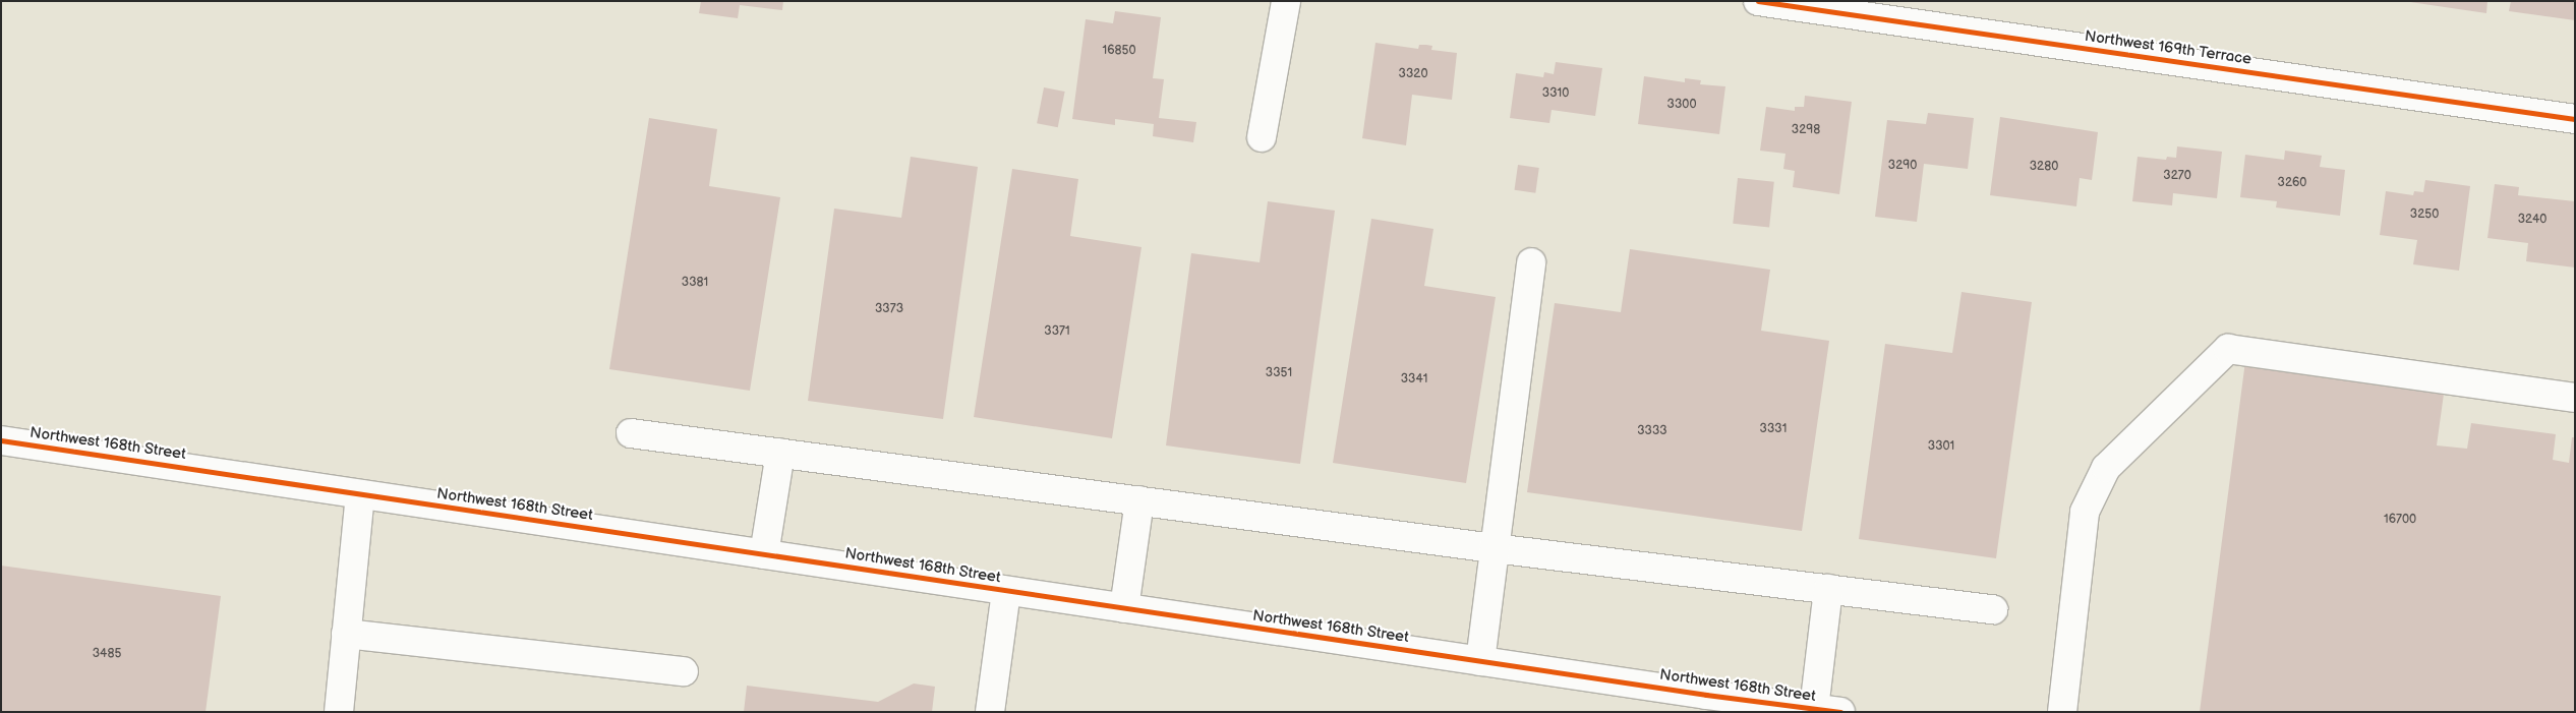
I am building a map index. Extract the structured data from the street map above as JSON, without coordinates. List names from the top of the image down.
{
  "streets": {
    "street": ["Northwest 169th Terrace", "Northwest 168th Street"]
  },
  "house_numbers": [
    "16850",
    "3320",
    "3310",
    "3300",
    "3298",
    "3290",
    "3280",
    "3270",
    "3260",
    "3250",
    "3240",
    "3381",
    "3373",
    "3371",
    "3351",
    "3341",
    "3331",
    "3333",
    "3301",
    "16700",
    "3485"
  ]
}
